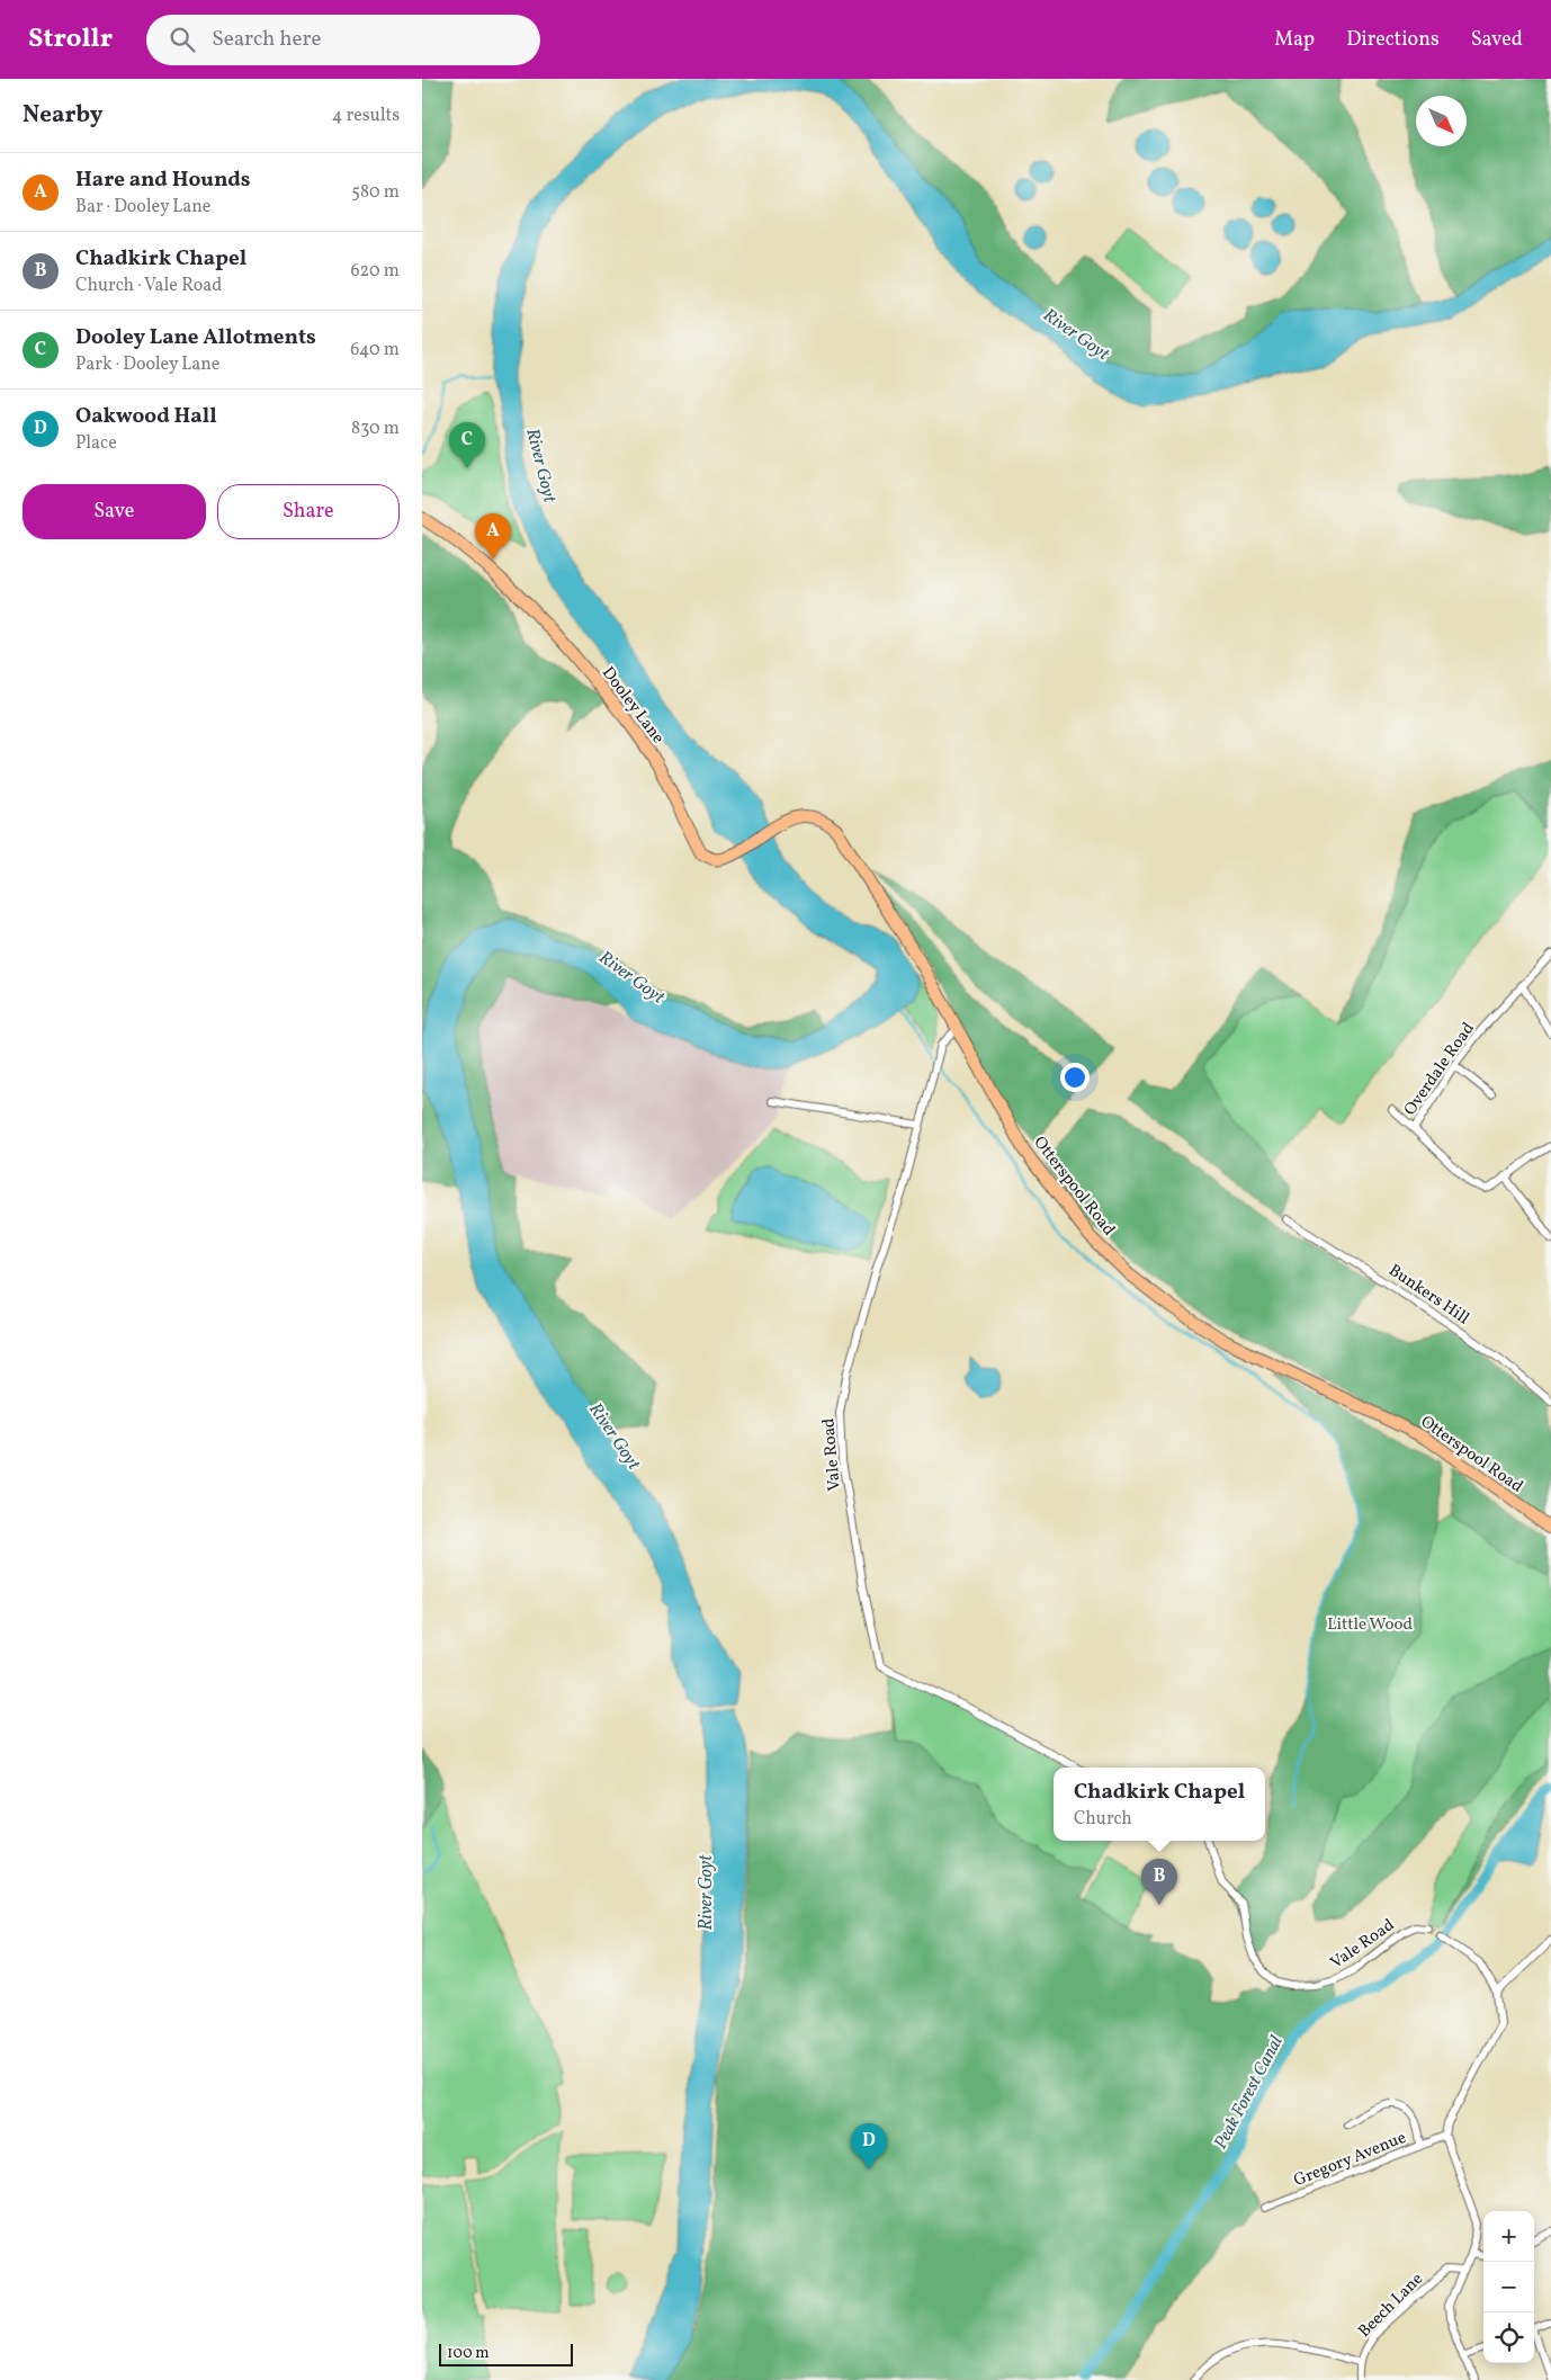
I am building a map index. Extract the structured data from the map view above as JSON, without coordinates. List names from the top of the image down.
{
  "streets": {
    "main road": ["Dooley Lane", "Otterspool Road"],
    "street": [
      "Overdale Road",
      "Bunkers Hill",
      "Vale Road",
      "Gregory Avenue",
      "Beech Lane"
    ]
  },
  "crossings": [
    ["Dooley Lane", "Otterspool Road"],
    ["Otterspool Road", "Vale Road"]
  ],
  "water": ["River Goyt", "Peak Forest Canal"],
  "parks": ["Little Wood"],
  "scale_bar": "100 m",
  "north": "bottom right",
  "page": {
    "header": "Strollr",
    "search": "Search here",
    "nav": ["Map", "Directions", "Saved"],
    "heading": ["Nearby", "4 results"],
    "list": [
      {
        "mark": "A",
        "name": "Hare and Hounds",
        "note": "Bar · Dooley Lane",
        "value": "580 m"
      },
      {
        "mark": "B",
        "name": "Chadkirk Chapel",
        "note": "Church · Vale Road",
        "value": "620 m"
      },
      {
        "mark": "C",
        "name": "Dooley Lane Allotments",
        "note": "Park · Dooley Lane",
        "value": "640 m"
      },
      {
        "mark": "D",
        "name": "Oakwood Hall",
        "note": "Place",
        "value": "830 m"
      }
    ],
    "pins": [
      "C",
      "A",
      "B",
      "D"
    ],
    "buttons": ["Save", "Share"],
    "popup": ["Chadkirk Chapel", "Church"],
    "map_buttons": ["+", "−"],
    "scale": "100 m"
  }
}
